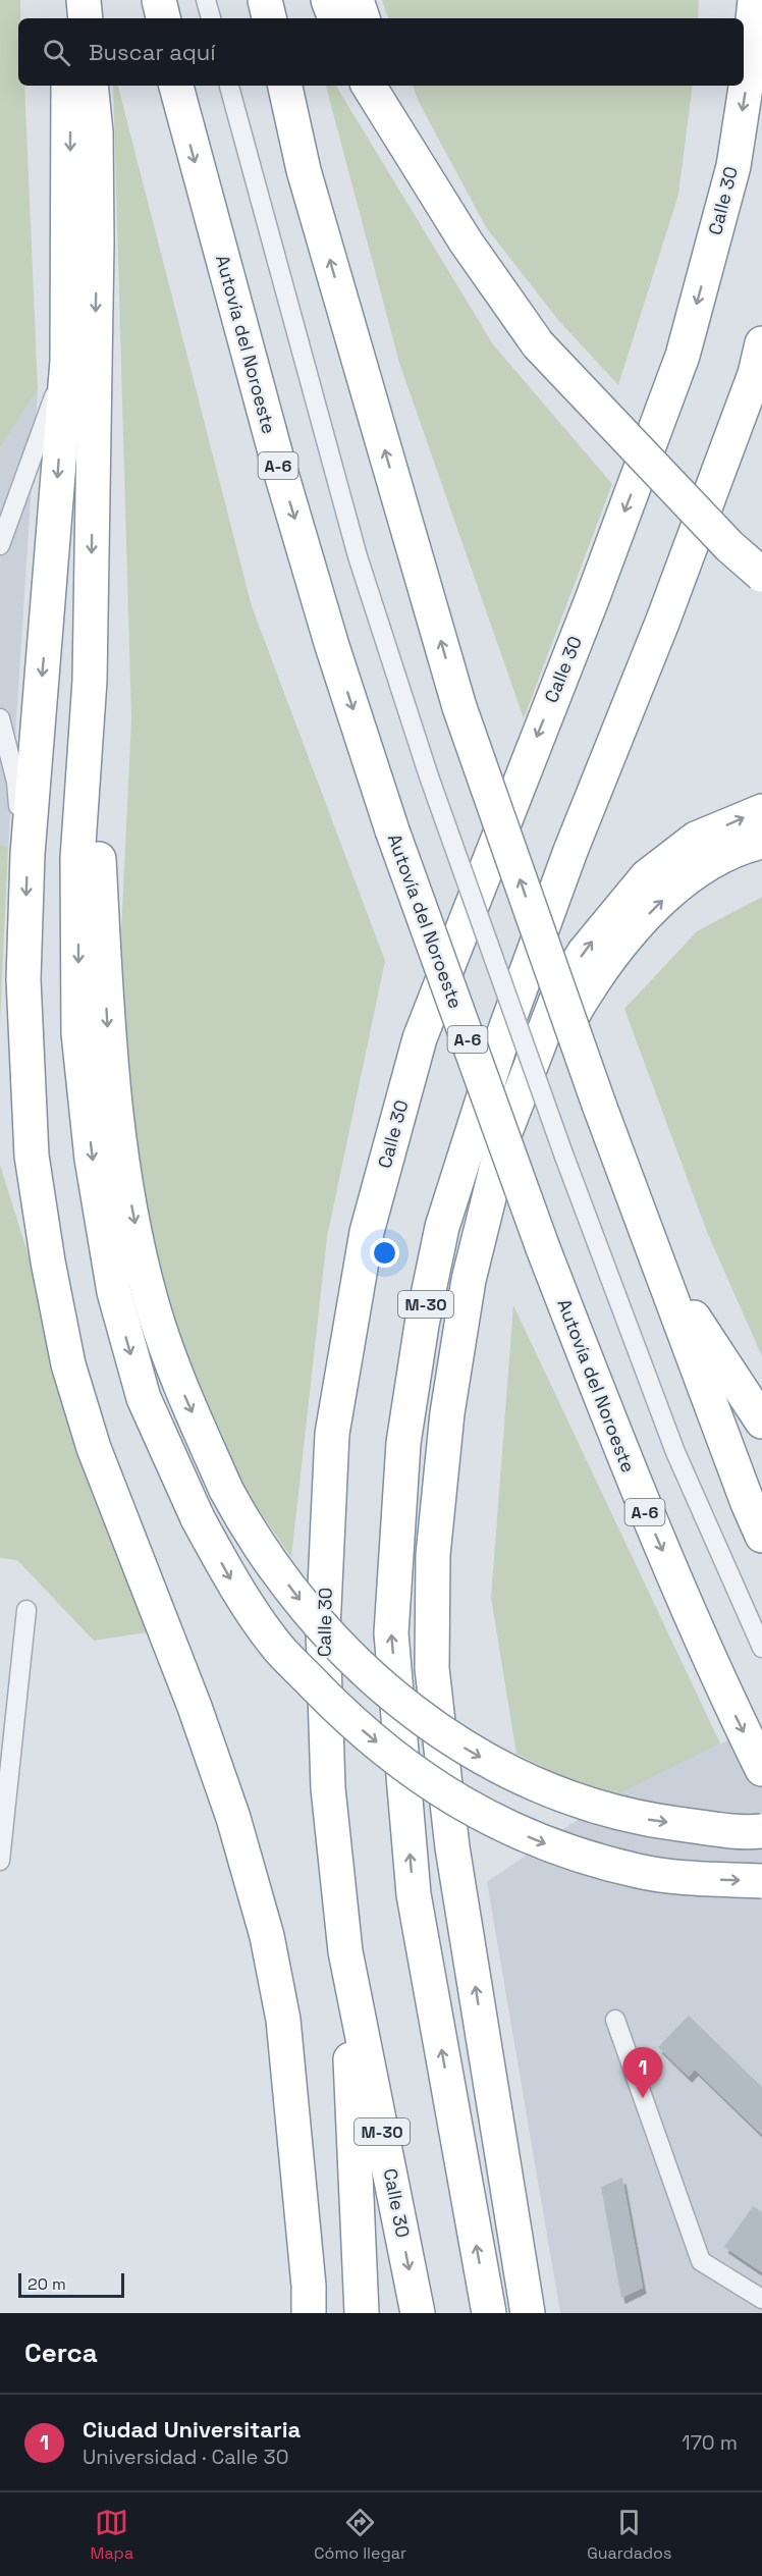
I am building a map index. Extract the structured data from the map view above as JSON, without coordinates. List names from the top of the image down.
{
  "streets": {
    "highway": [
      "Calle 30",
      "Autovía del Noroeste",
      "A-6",
      "M-30"
    ]
  },
  "scale_bar": "20 m",
  "page": {
    "search": "Buscar aquí",
    "pins": "1",
    "scale": "20 m",
    "heading": "Cerca",
    "list": [
      {
        "mark": "1",
        "name": "Ciudad Universitaria",
        "note": "Universidad · Calle 30",
        "value": "170 m"
      }
    ],
    "nav": ["Mapa", "Cómo llegar", "Guardados"]
  }
}
